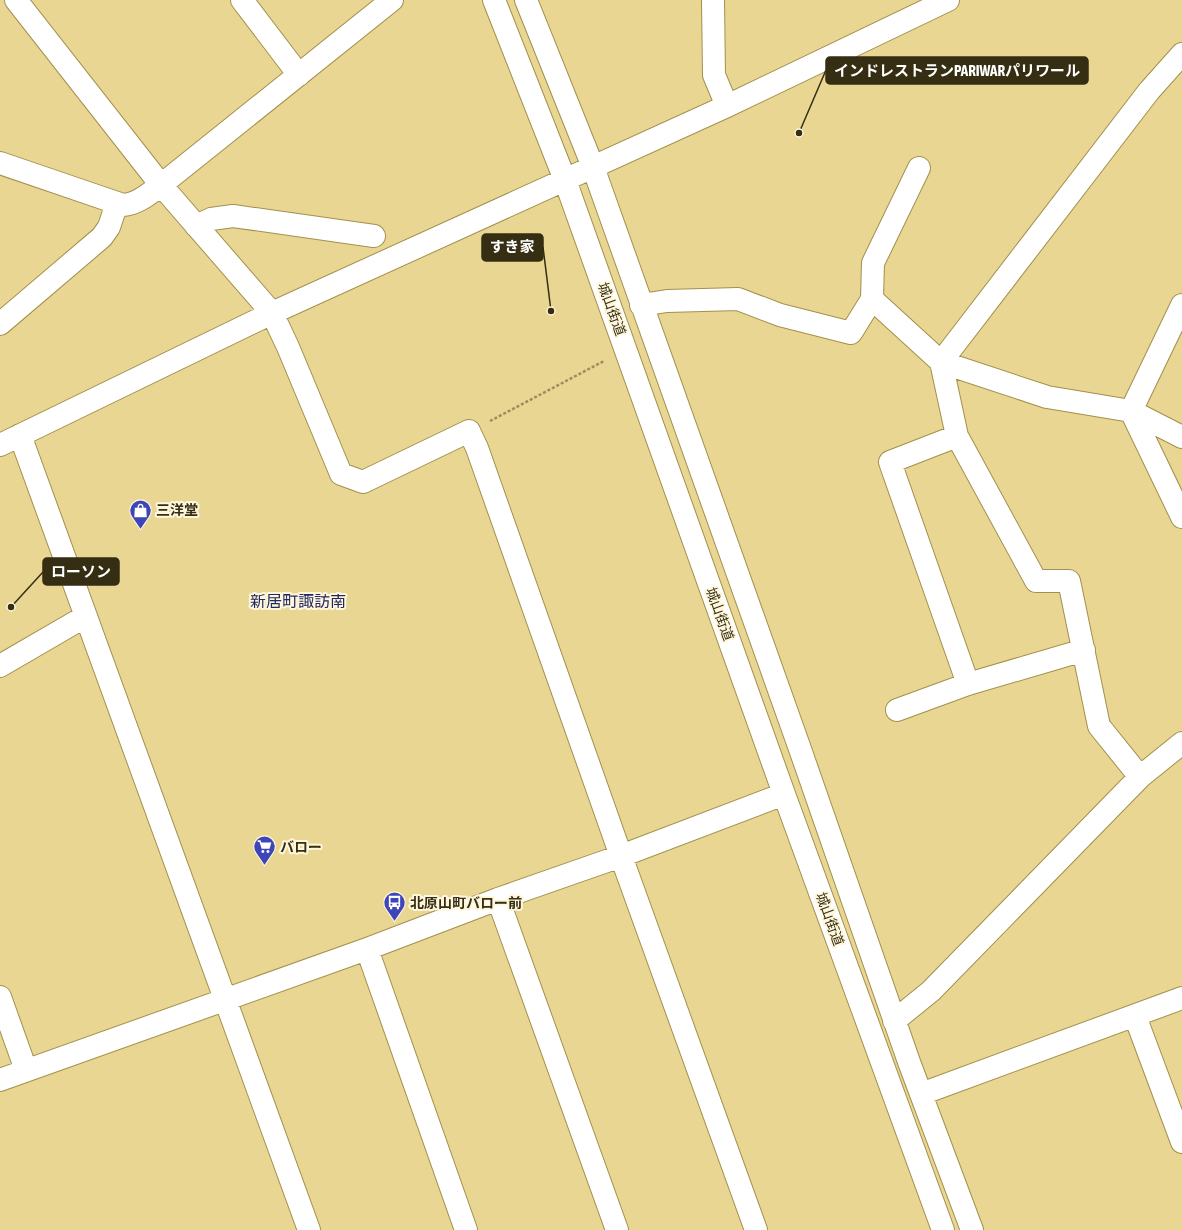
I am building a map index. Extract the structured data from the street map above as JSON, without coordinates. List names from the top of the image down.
{
  "streets": {
    "street": ["城山街道"]
  },
  "districts": ["新居町諏訪南"],
  "places": {
    "other": ["インドレストランPARIWARパリワール", "すき家", "ローソン"],
    "shop": ["三洋堂"],
    "supermarket": ["バロー"],
    "bus stop": ["北原山町バロー前"]
  }
}
